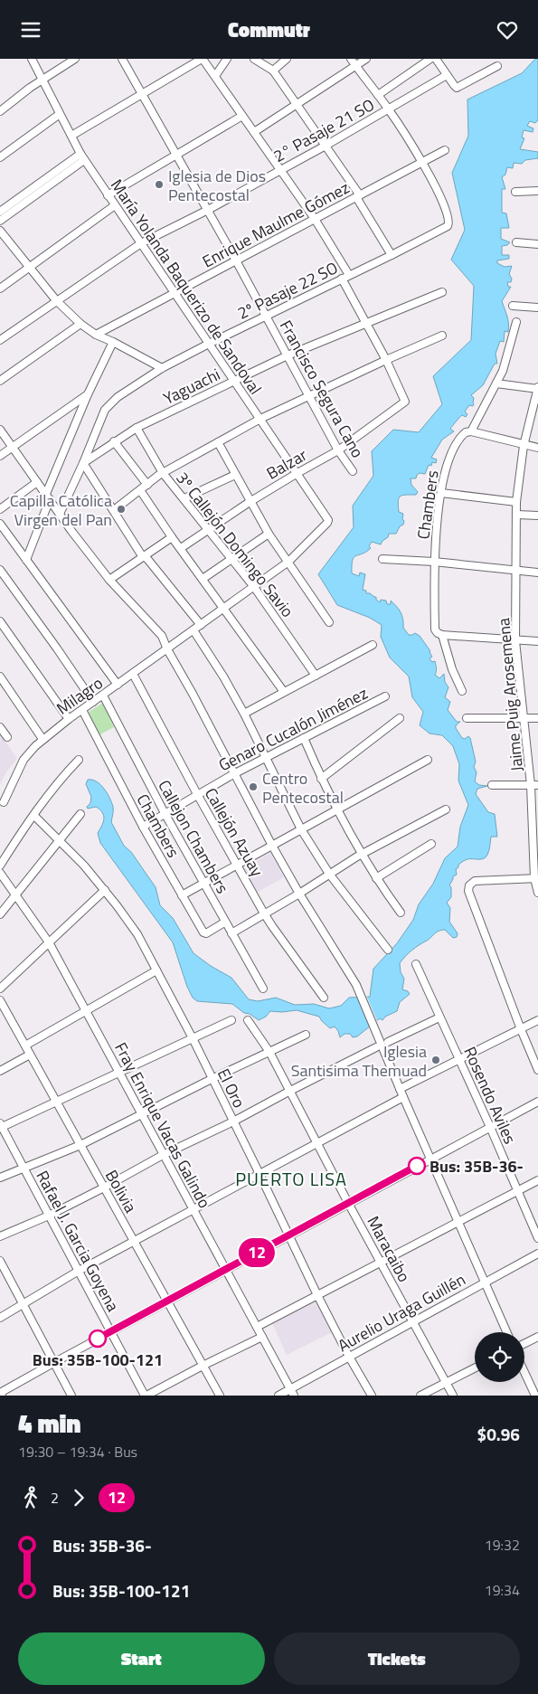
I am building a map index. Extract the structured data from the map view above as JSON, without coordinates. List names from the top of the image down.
{
  "streets": {
    "street": [
      "2° Pasaje 21 SO",
      "Enrique Maulme Gómez",
      "María Yolanda Baquerizo de Sandoval",
      "2º Pasaje 22 SO",
      "Yaguachi",
      "Francisco Segura Cano",
      "Balzar",
      "Chambers",
      "3º Callejón Domingo Savio",
      "Jaime Puig Arosemena",
      "Milagro",
      "Genaro Cucalón Jiménez",
      "Callejón Azuay",
      "Callejon Chambers",
      "El Oro",
      "Rosendo Aviles",
      "Fray Enrique Vacas Galindo",
      "Bolivia",
      "Rafael J. Garcia Goyena",
      "Maracaibo",
      "Aurelio Uraga Guillén"
    ]
  },
  "crossings": [
    ["2° Pasaje 21 SO", "María Yolanda Baquerizo de Sandoval"],
    ["2° Pasaje 21 SO", "Francisco Segura Cano"],
    ["Enrique Maulme Gómez", "María Yolanda Baquerizo de Sandoval"],
    ["Enrique Maulme Gómez", "2º Pasaje 22 SO"],
    ["Enrique Maulme Gómez", "Francisco Segura Cano"],
    ["María Yolanda Baquerizo de Sandoval", "2º Pasaje 22 SO"],
    ["María Yolanda Baquerizo de Sandoval", "Yaguachi"],
    ["María Yolanda Baquerizo de Sandoval", "Balzar"],
    ["María Yolanda Baquerizo de Sandoval", "Milagro"],
    ["2º Pasaje 22 SO", "Yaguachi"],
    ["2º Pasaje 22 SO", "Francisco Segura Cano"],
    ["Yaguachi", "Francisco Segura Cano"],
    ["Yaguachi", "3º Callejón Domingo Savio"],
    ["Francisco Segura Cano", "Balzar"],
    ["Balzar", "3º Callejón Domingo Savio"],
    ["Chambers", "Milagro"],
    ["Chambers", "Genaro Cucalón Jiménez"],
    ["Chambers", "Callejon Chambers"],
    ["3º Callejón Domingo Savio", "Milagro"],
    ["Milagro", "Callejón Azuay"],
    ["Milagro", "Callejon Chambers"],
    ["Genaro Cucalón Jiménez", "Callejón Azuay"],
    ["Genaro Cucalón Jiménez", "Callejon Chambers"],
    ["El Oro", "Aurelio Uraga Guillén"],
    ["Fray Enrique Vacas Galindo", "Aurelio Uraga Guillén"],
    ["Maracaibo", "Aurelio Uraga Guillén"]
  ],
  "districts": ["PUERTO LISA"],
  "places": [
    "Iglesia de Dios Pentecostal",
    "Capilla Católica Virgen del Pan",
    "Centro Pentecostal",
    "Iglesia Santisima Themuad",
    "Bus: 35B-36-",
    "Bus: 35B-100-121"
  ],
  "lines": ["bus line 12"],
  "page": {
    "header": "Commutr",
    "on_map": "12",
    "heading": ["4 min", "19:30 – 19:34 · Bus", "$0.96"],
    "legs": ["2", "12"],
    "list": [
      {
        "name": "Bus: 35B-36-",
        "value": "19:32"
      },
      {
        "name": "Bus: 35B-100-121",
        "value": "19:34"
      }
    ],
    "buttons": ["Start", "Tickets"]
  }
}
